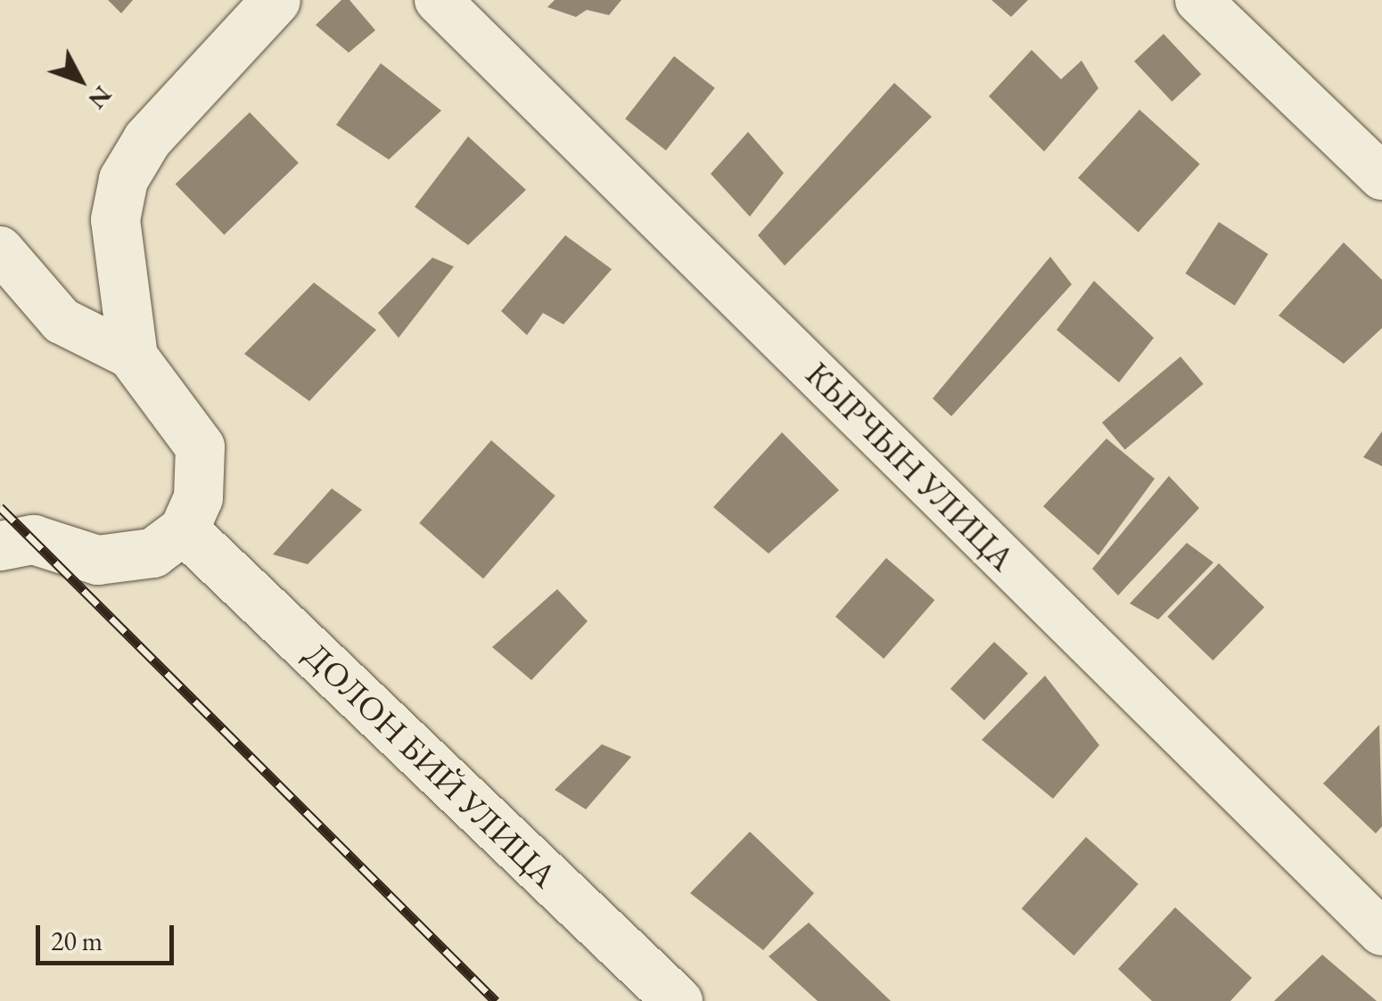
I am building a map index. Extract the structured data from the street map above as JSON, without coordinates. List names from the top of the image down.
{
  "streets": {
    "street": ["КЫРЧЫН УЛИЦА", "ДОЛОН БИЙ УЛИЦА"]
  },
  "scale_bar": "20 m",
  "north": "bottom right"
}
